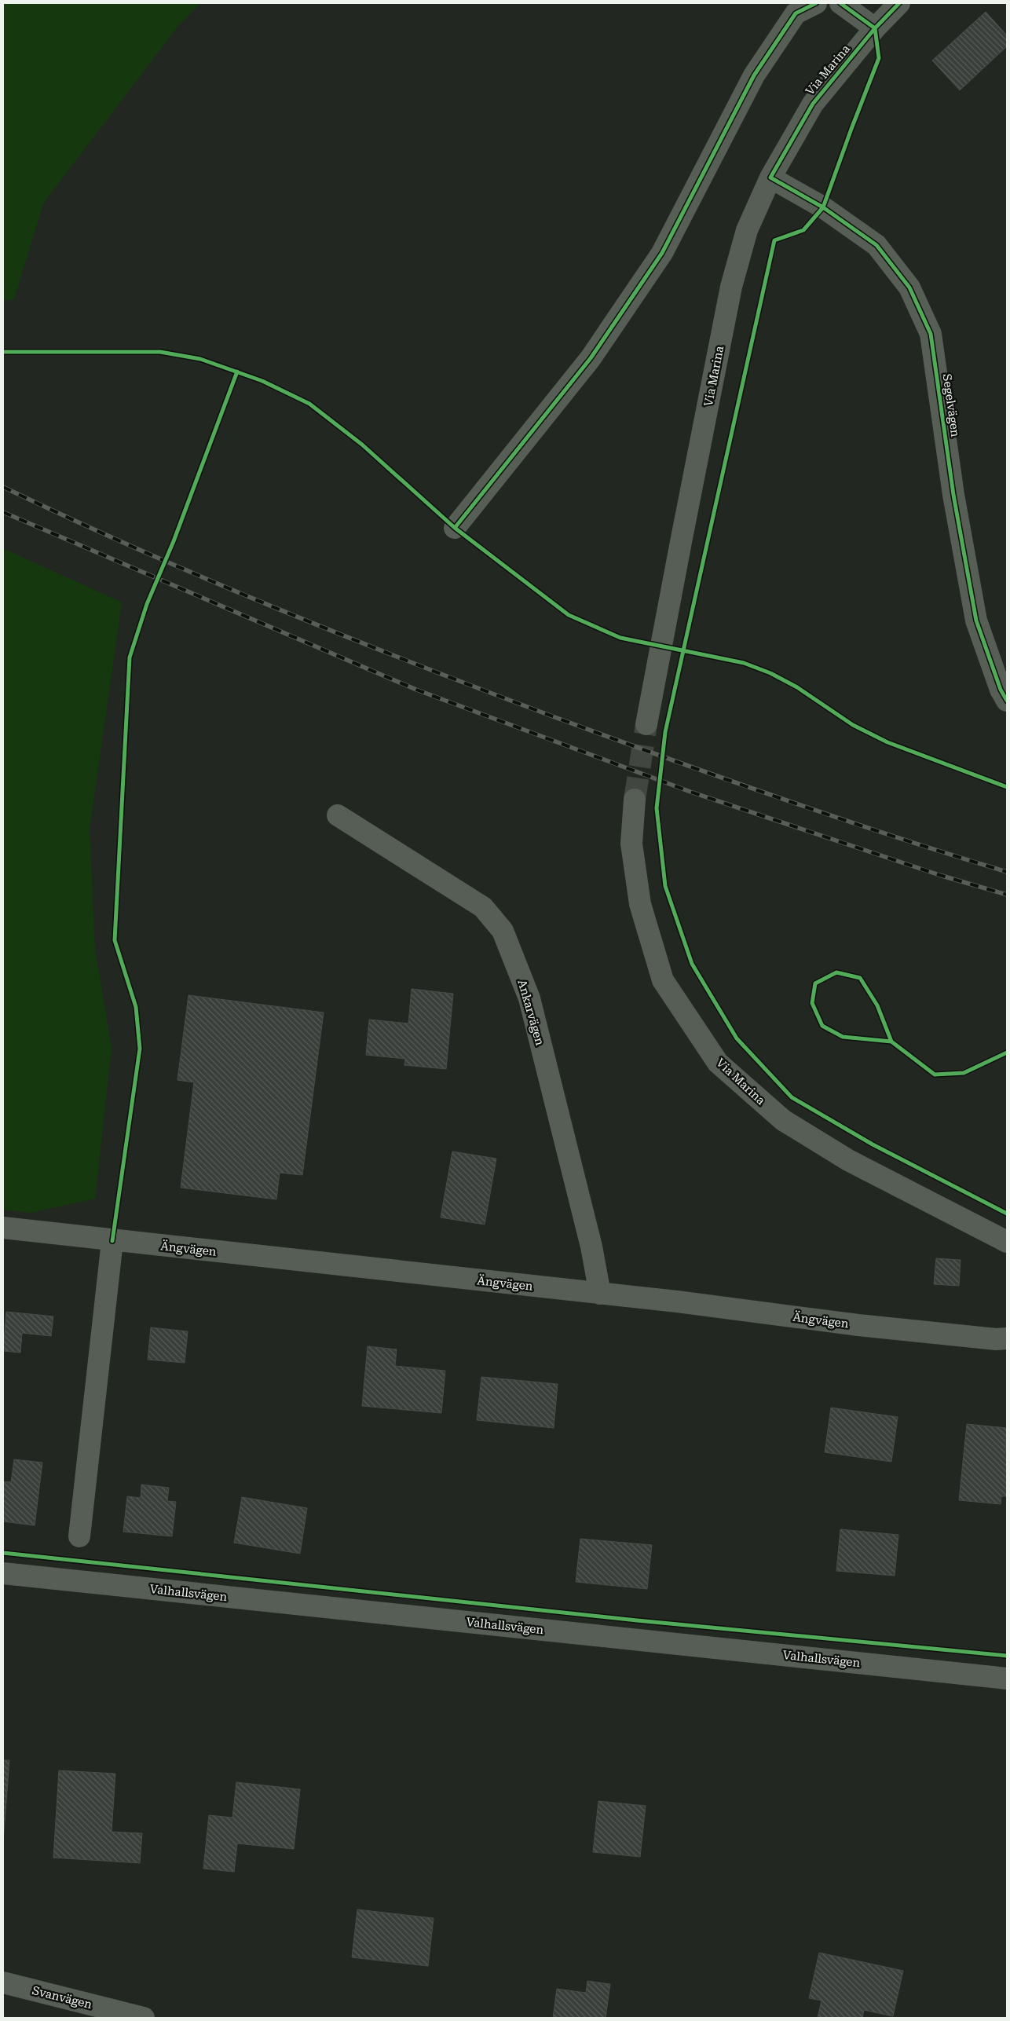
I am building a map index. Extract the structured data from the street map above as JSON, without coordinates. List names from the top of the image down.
{
  "streets": {
    "street": [
      "Via Marina",
      "Segelvägen",
      "Ankarvägen",
      "Ängvägen",
      "Valhallsvägen",
      "Svanvägen"
    ]
  },
  "crossings": [
    ["Via Marina", "Segelvägen"],
    ["Ankarvägen", "Ängvägen"]
  ]
}
